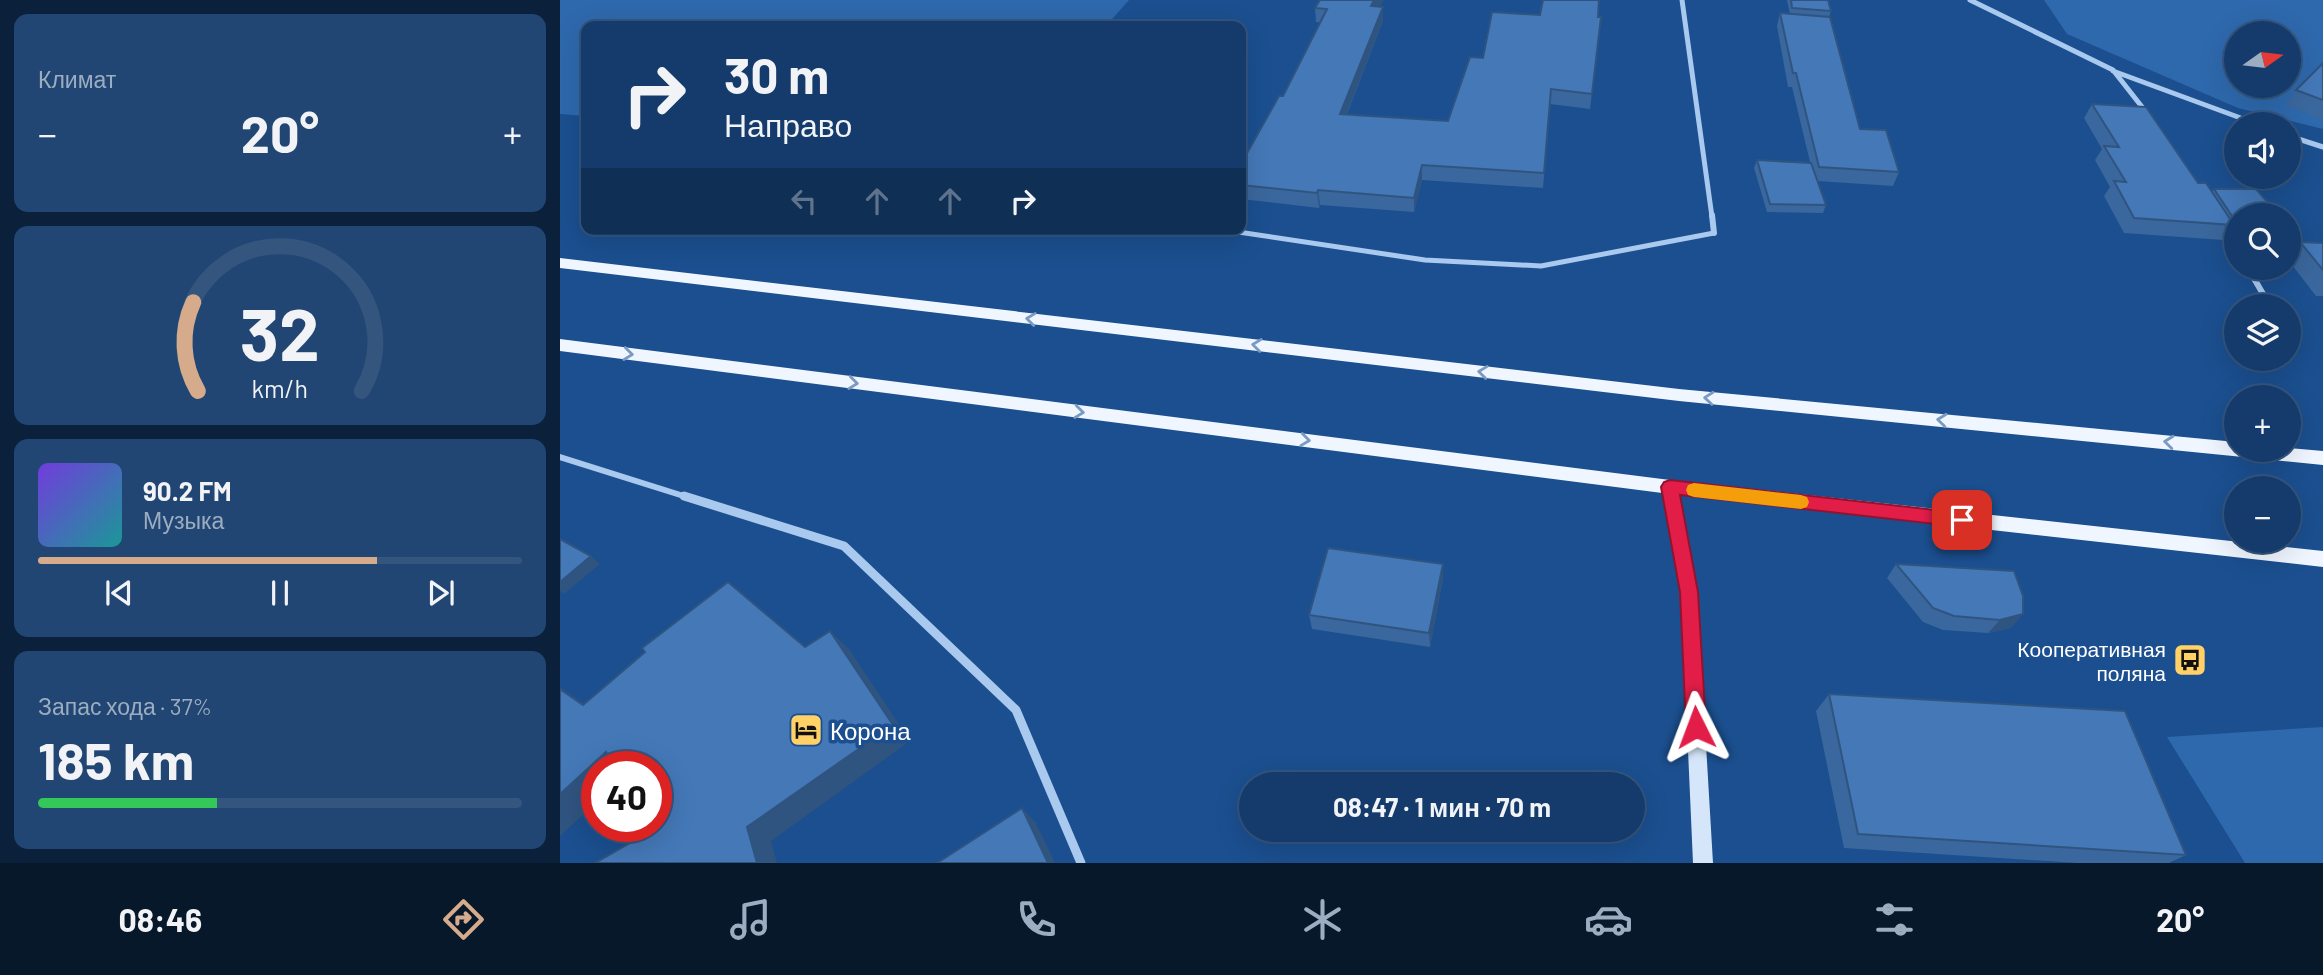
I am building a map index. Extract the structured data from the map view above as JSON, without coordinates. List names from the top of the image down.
{
  "places": {
    "bus stop": ["Кооперативная поляна"],
    "hotel": ["Корона"]
  },
  "north": "right",
  "page": {
    "tile": [
      "Климат",
      ["Запас хода · 37%", "185 km"]
    ],
    "map_buttons": ["+", "−"],
    "turn": ["30 m", "Направо"],
    "heat": ["−", "20°", "+"],
    "song": ["90.2 FM", "Музыка"],
    "limit": "40",
    "trip": "08:47 · 1 мин · 70 m",
    "tabs": ["08:46", "20°"],
    "gauge": ["32", "km/h"]
  }
}
